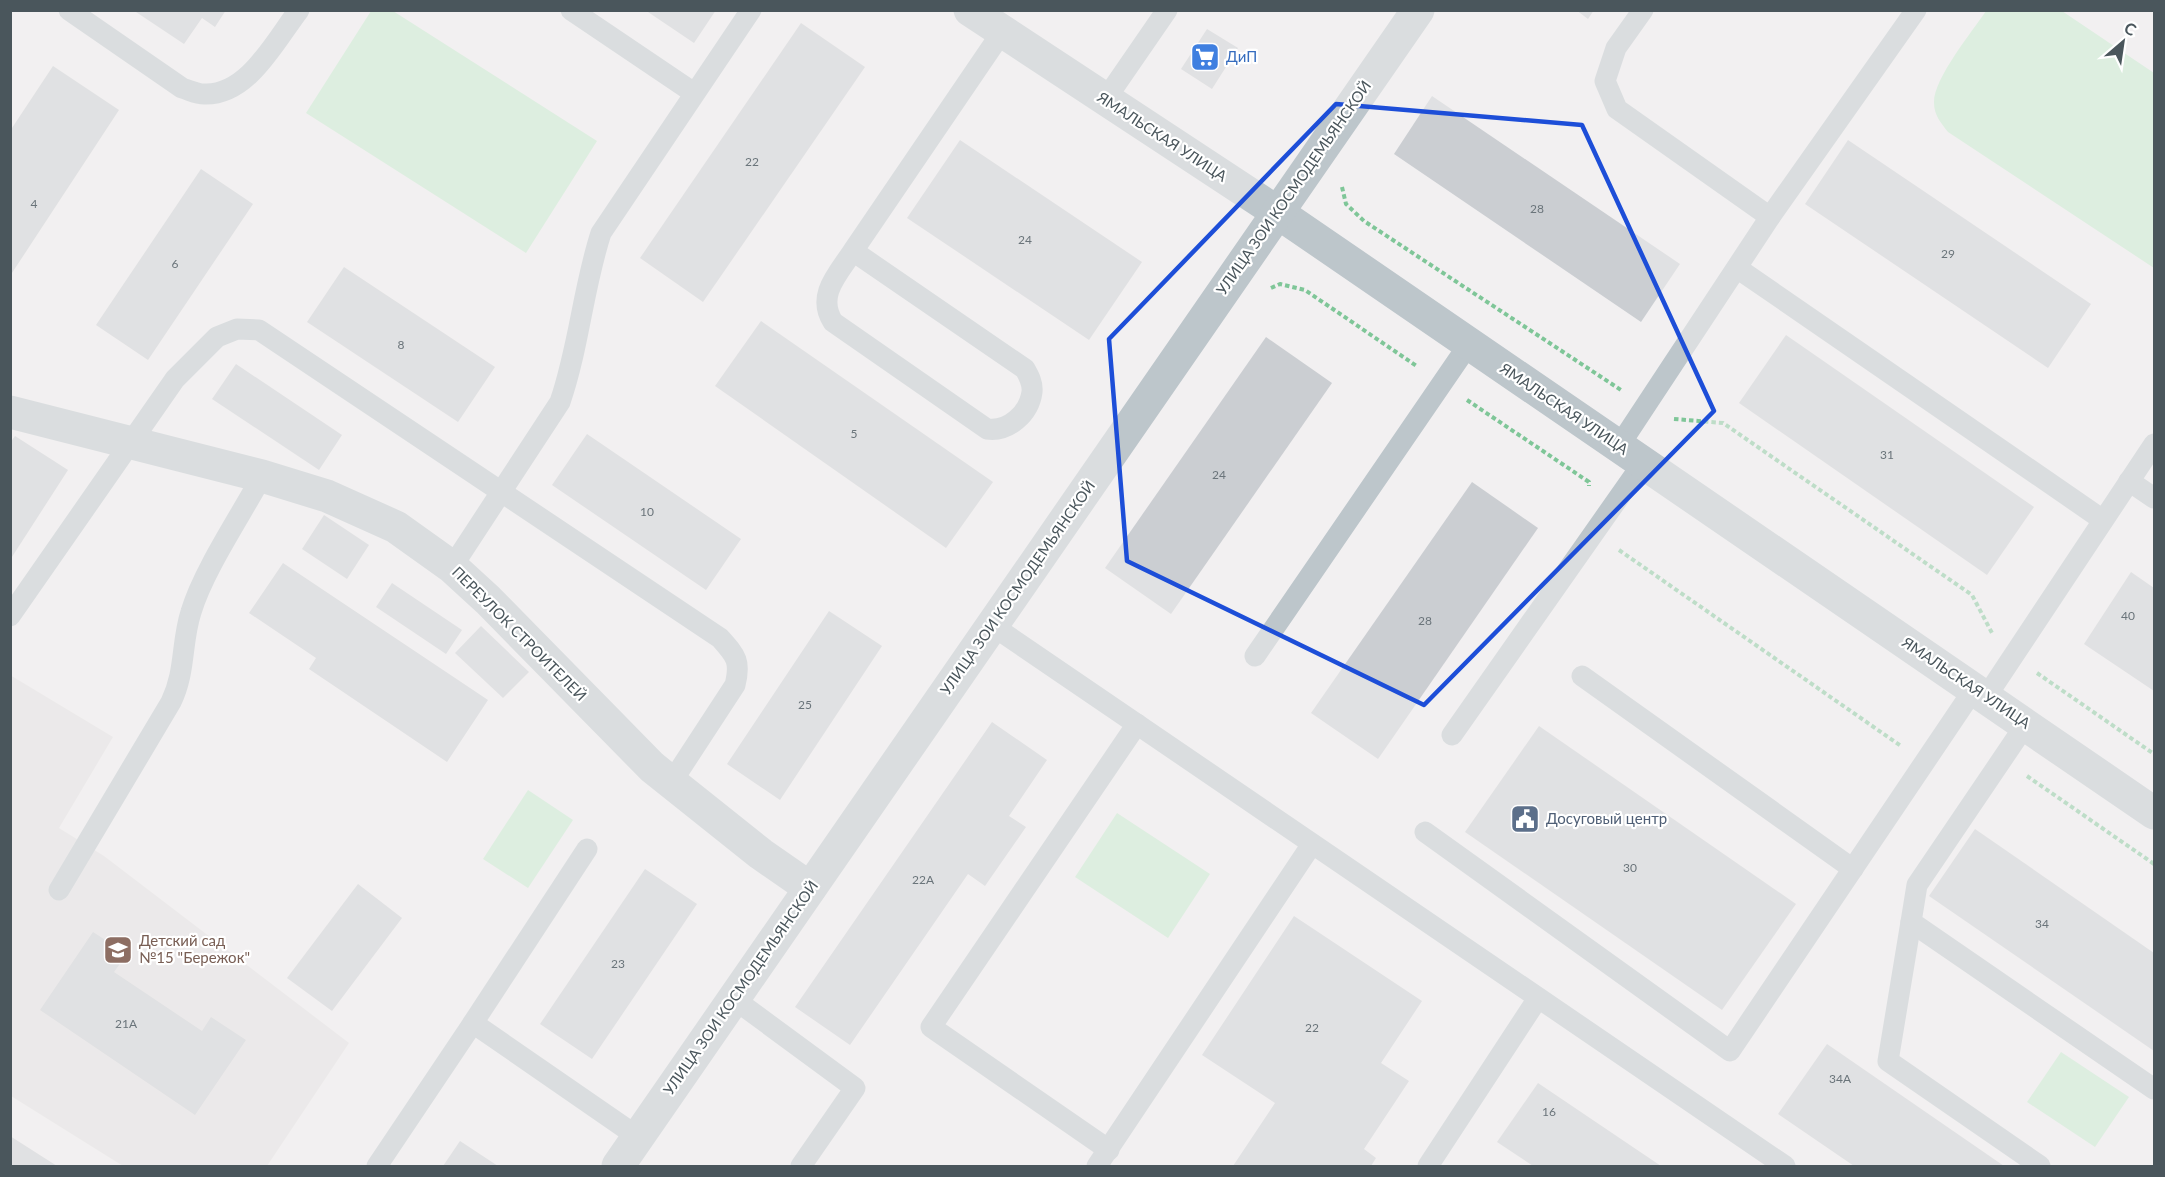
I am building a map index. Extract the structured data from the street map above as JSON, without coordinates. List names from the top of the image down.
{
  "streets": {
    "street": ["ЯМАЛЬСКАЯ УЛИЦА", "УЛИЦА ЗОИ КОСМОДЕМЬЯНСКОЙ", "ПЕРЕУЛОК СТРОИТЕЛЕЙ"]
  },
  "crossings": [
    ["ЯМАЛЬСКАЯ УЛИЦА", "УЛИЦА ЗОИ КОСМОДЕМЬЯНСКОЙ"],
    ["УЛИЦА ЗОИ КОСМОДЕМЬЯНСКОЙ", "ПЕРЕУЛОК СТРОИТЕЛЕЙ"]
  ],
  "places": {
    "supermarket": ["ДиП"],
    "public building": ["Досуговый центр"],
    "school or university": ["Детский сад №15 \"Бережок\""]
  },
  "house_numbers": [
    "22",
    "4",
    "28",
    "24",
    "29",
    "6",
    "8",
    "5",
    "31",
    "24",
    "10",
    "40",
    "28",
    "25",
    "30",
    "22А",
    "34",
    "23",
    "21А",
    "22",
    "34А",
    "16"
  ],
  "north": "top right"
}
